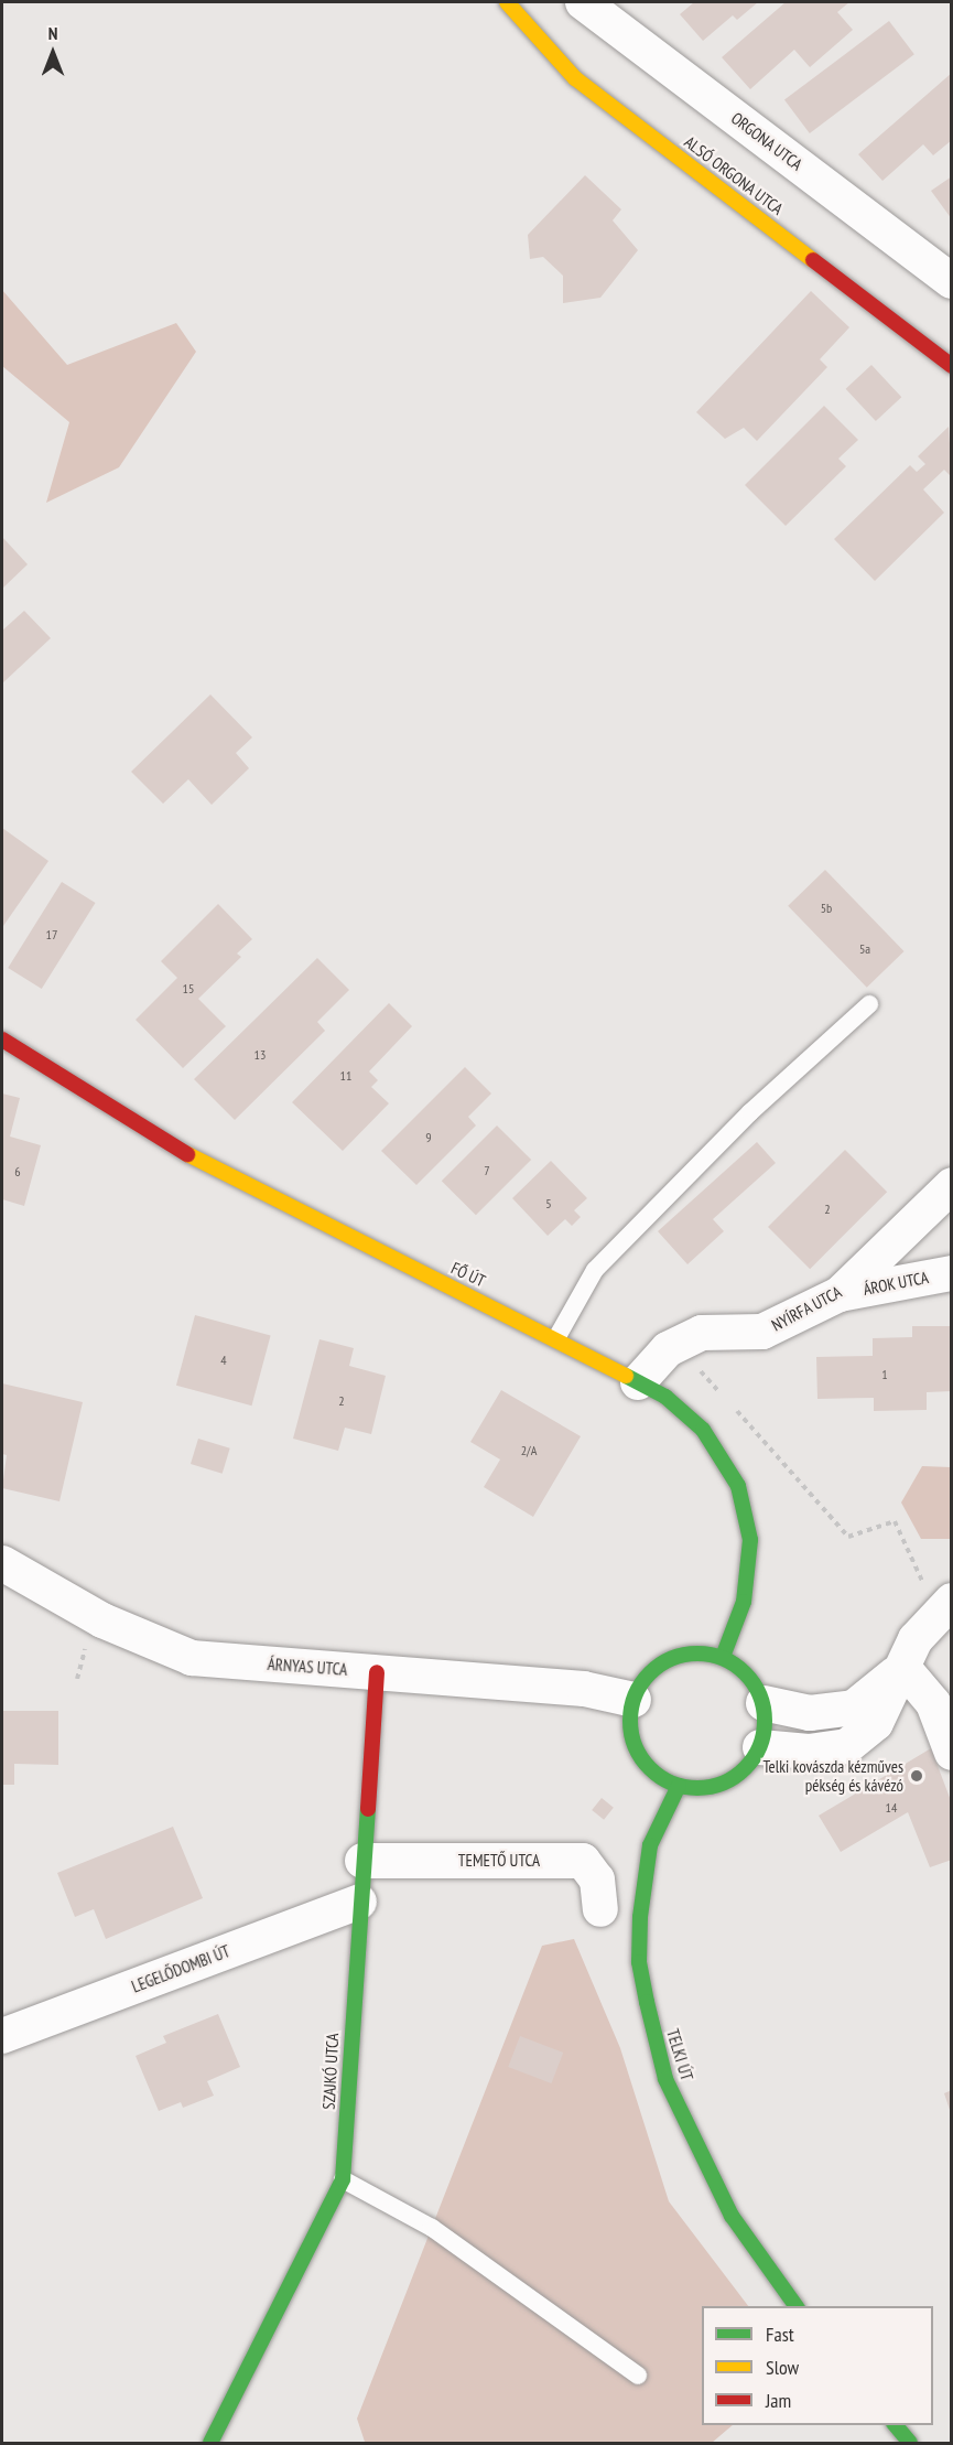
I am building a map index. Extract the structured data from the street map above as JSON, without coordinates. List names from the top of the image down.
{
  "streets": {
    "main road": [
      "ALSÓ ORGONA UTCA",
      "FŐ ÚT",
      "TELKI ÚT",
      "SZAJKÓ UTCA"
    ],
    "street": [
      "ORGONA UTCA",
      "ÁROK UTCA",
      "NYÍRFA UTCA",
      "ÁRNYAS UTCA",
      "TEMETŐ UTCA",
      "LEGELŐDOMBI ÚT"
    ]
  },
  "crossings": [
    ["FŐ ÚT", "NYÍRFA UTCA"],
    ["FŐ ÚT", "ÁRNYAS UTCA"],
    ["FŐ ÚT", "TELKI ÚT"],
    ["ÁROK UTCA", "NYÍRFA UTCA"],
    ["ÁRNYAS UTCA", "TELKI ÚT"],
    ["ÁRNYAS UTCA", "SZAJKÓ UTCA"],
    ["TEMETŐ UTCA", "SZAJKÓ UTCA"],
    ["LEGELŐDOMBI ÚT", "SZAJKÓ UTCA"]
  ],
  "places": ["Telki kovászda kézműves pékség és kávézó"],
  "house_numbers": [
    "5b",
    "17",
    "5a",
    "15",
    "13",
    "11",
    "9",
    "7",
    "6",
    "5",
    "2",
    "4",
    "1",
    "2",
    "2/A",
    "14"
  ],
  "legend": ["Fast", "Slow", "Jam"],
  "north": "top"
}
